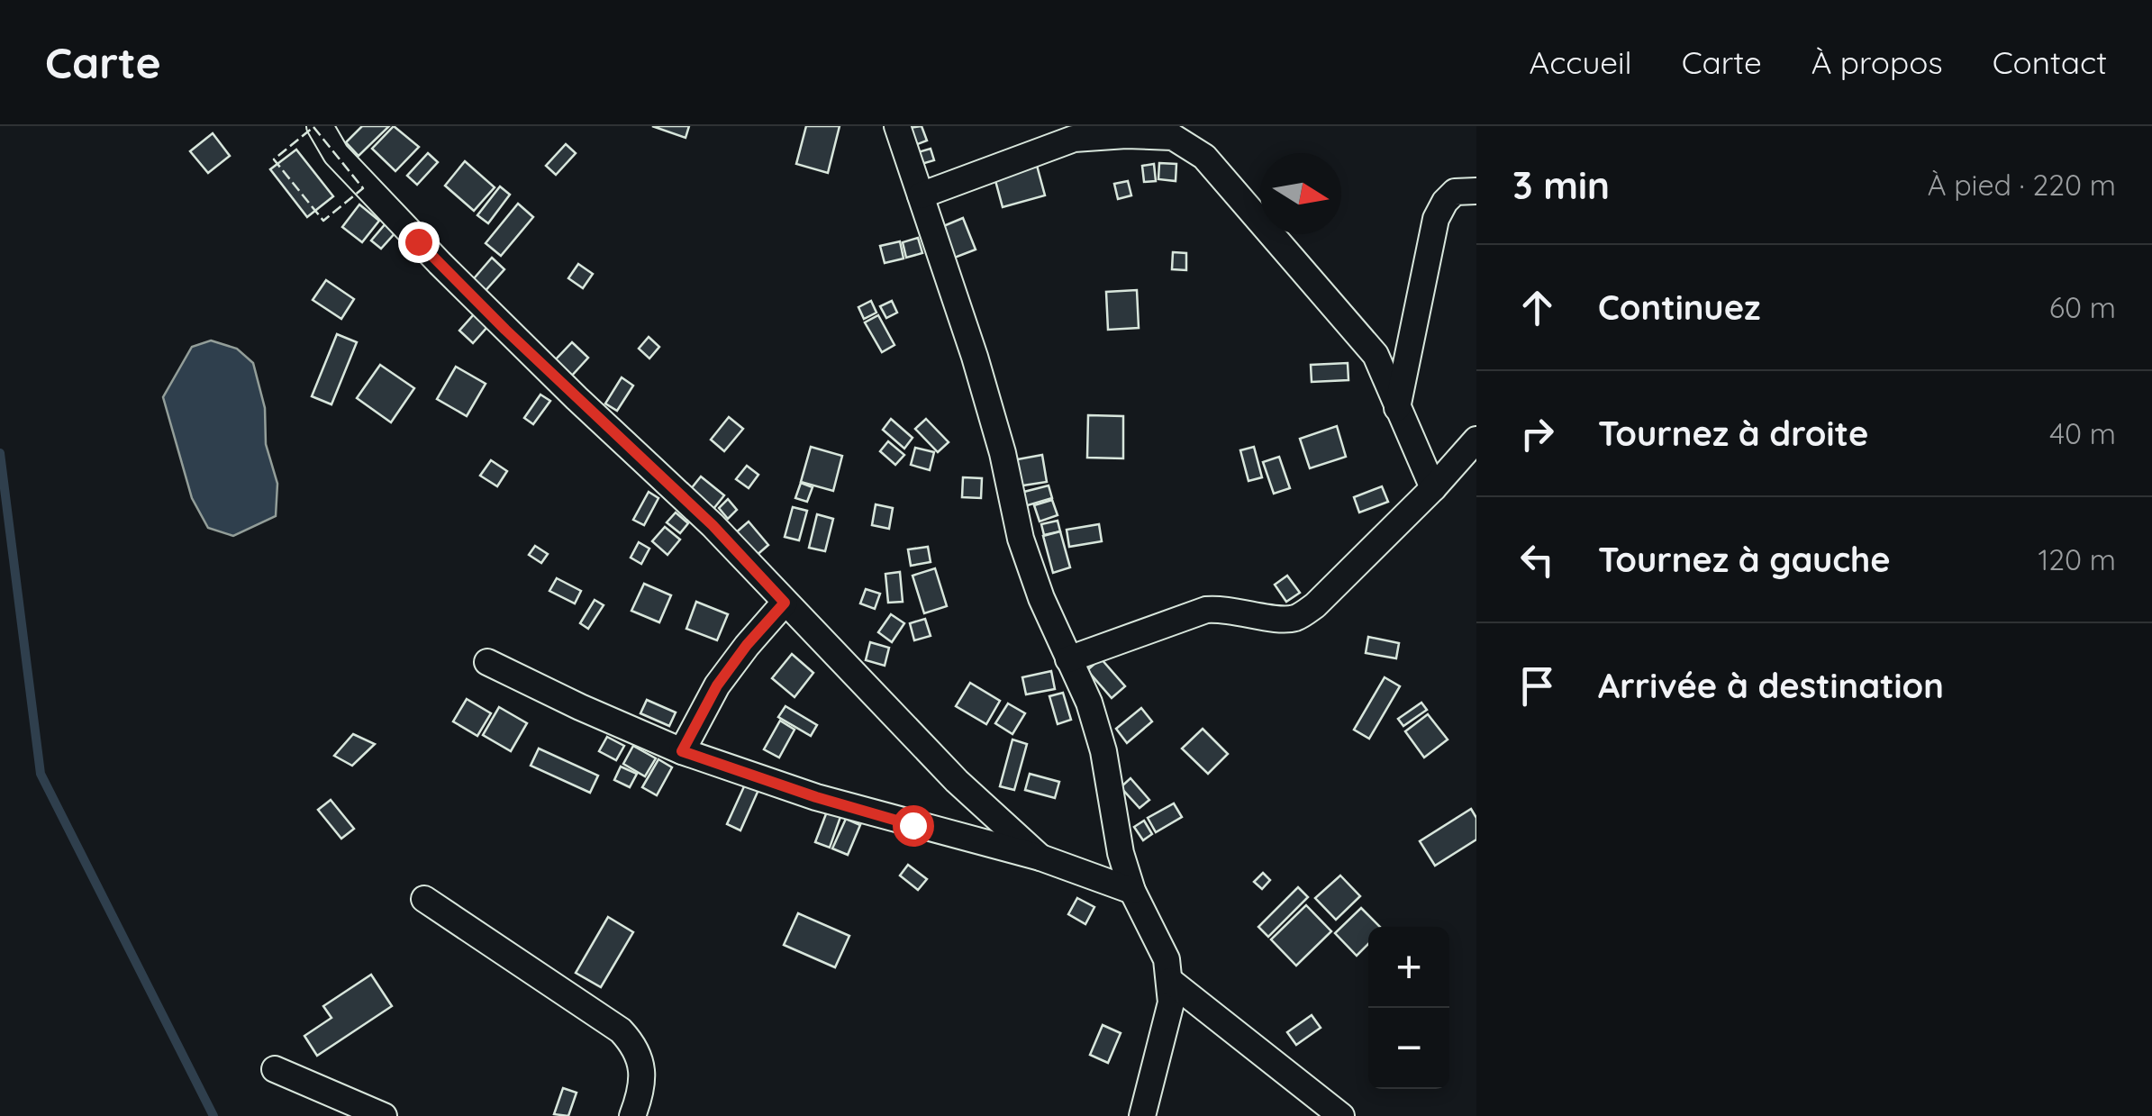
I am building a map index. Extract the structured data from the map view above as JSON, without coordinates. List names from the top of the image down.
{
  "north": "right",
  "page": {
    "header": "Carte",
    "nav": [
      "Accueil",
      "Carte",
      "À propos",
      "Contact"
    ],
    "heading": ["3 min", "À pied · 220 m"],
    "list": [
      ["Continuez", "60 m"],
      ["Tournez à droite", "40 m"],
      ["Tournez à gauche", "120 m"],
      "Arrivée à destination"
    ],
    "map_buttons": ["+", "−"]
  }
}
